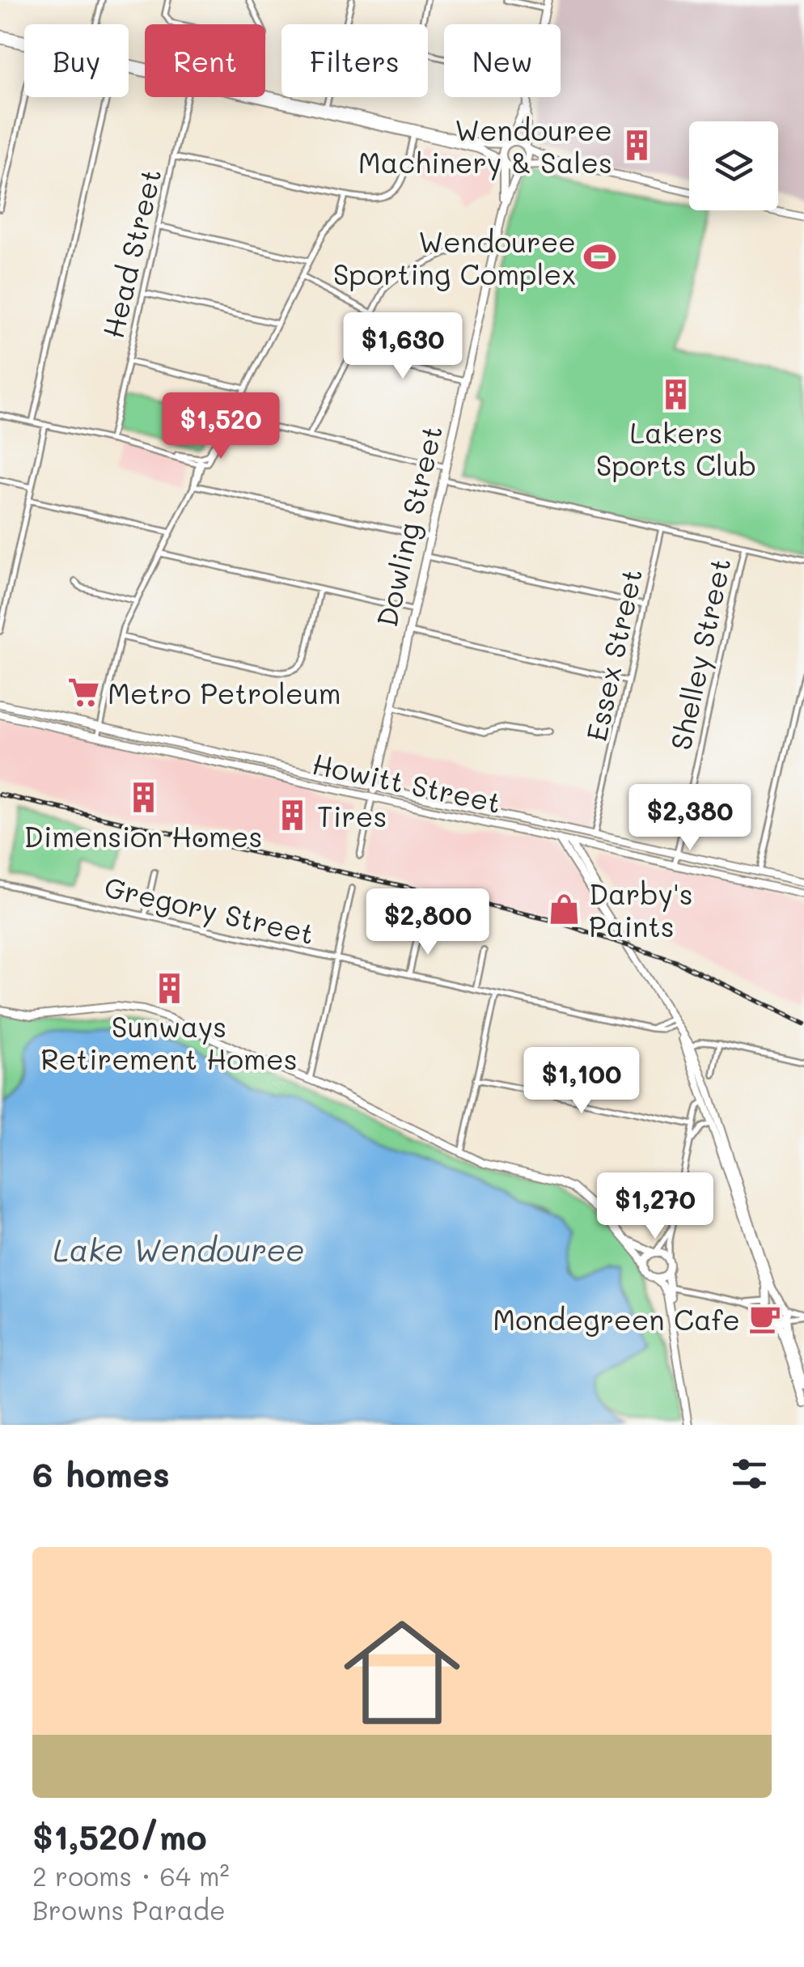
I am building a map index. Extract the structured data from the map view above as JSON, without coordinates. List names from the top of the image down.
{
  "streets": {
    "main road": ["Dowling Street", "Howitt Street"],
    "street": [
      "Head Street",
      "Shelley Street",
      "Essex Street",
      "Gregory Street"
    ]
  },
  "crossings": [
    ["Dowling Street", "Howitt Street"],
    ["Shelley Street", "Howitt Street"],
    ["Essex Street", "Howitt Street"]
  ],
  "water": ["Lake Wendouree"],
  "places": {
    "building": [
      "Wendouree Machinery & Sales",
      "Lakers Sports Club",
      "Dimension Homes",
      "Tires",
      "Sunways Retirement Homes"
    ],
    "sports": ["Wendouree Sporting Complex"],
    "supermarket": ["Metro Petroleum"],
    "shop": ["Darby's Paints"],
    "cafe": ["Mondegreen Cafe"]
  },
  "page": {
    "chip": [
      "Buy",
      "Rent",
      "Filters",
      "New"
    ],
    "price": [
      "$1,630",
      "$1,520",
      "$2,380",
      "$2,800",
      "$1,100",
      "$1,270"
    ],
    "heading": "6 homes",
    "list": [
      {
        "name": "$1,520/mo",
        "note": "2 rooms · 64 m² · Browns Parade"
      }
    ]
  }
}
